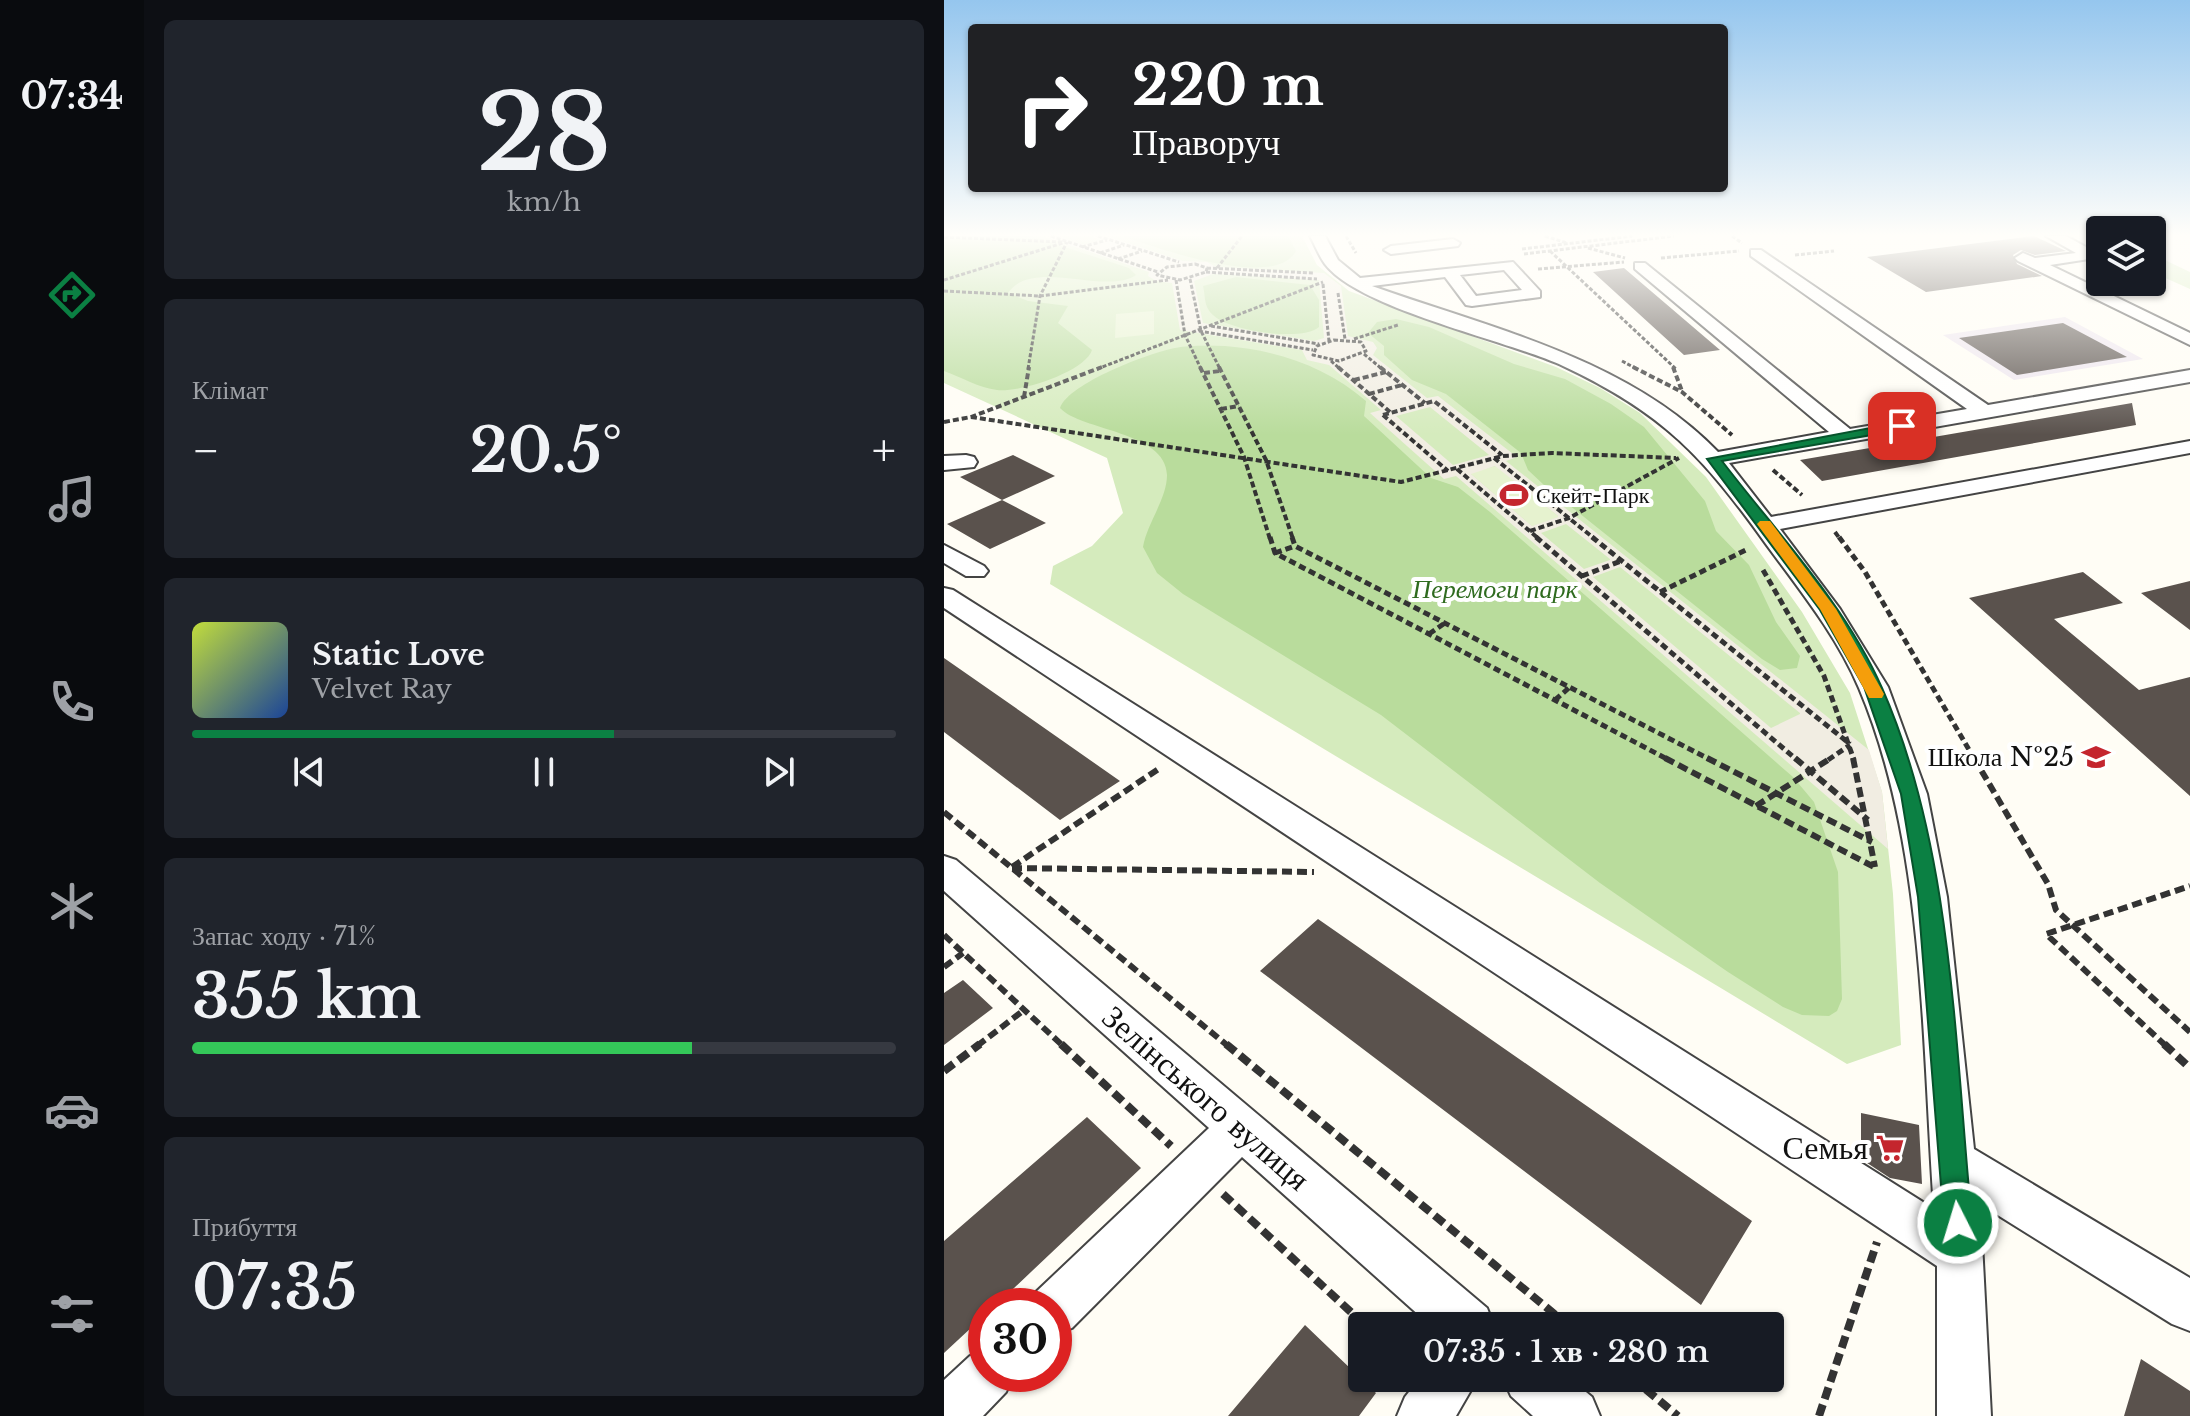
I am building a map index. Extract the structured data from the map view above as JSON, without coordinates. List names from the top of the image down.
{
  "streets": {
    "street": ["Зелінського вулиця"]
  },
  "parks": ["Перемоги парк"],
  "places": {
    "sports": ["Скейт-Парк"],
    "school or university": ["Школа №25"],
    "supermarket": ["Семья"]
  },
  "page": {
    "tabs": "07:34",
    "tile": [
      ["28", "km/h"],
      "Клімат",
      ["Запас ходу · 71%", "355 km"],
      ["Прибуття", "07:35"]
    ],
    "turn": ["220 m", "Праворуч"],
    "heat": ["−", "20.5°", "+"],
    "song": ["Static Love", "Velvet Ray"],
    "limit": "30",
    "trip": "07:35 · 1 хв · 280 m"
  }
}
